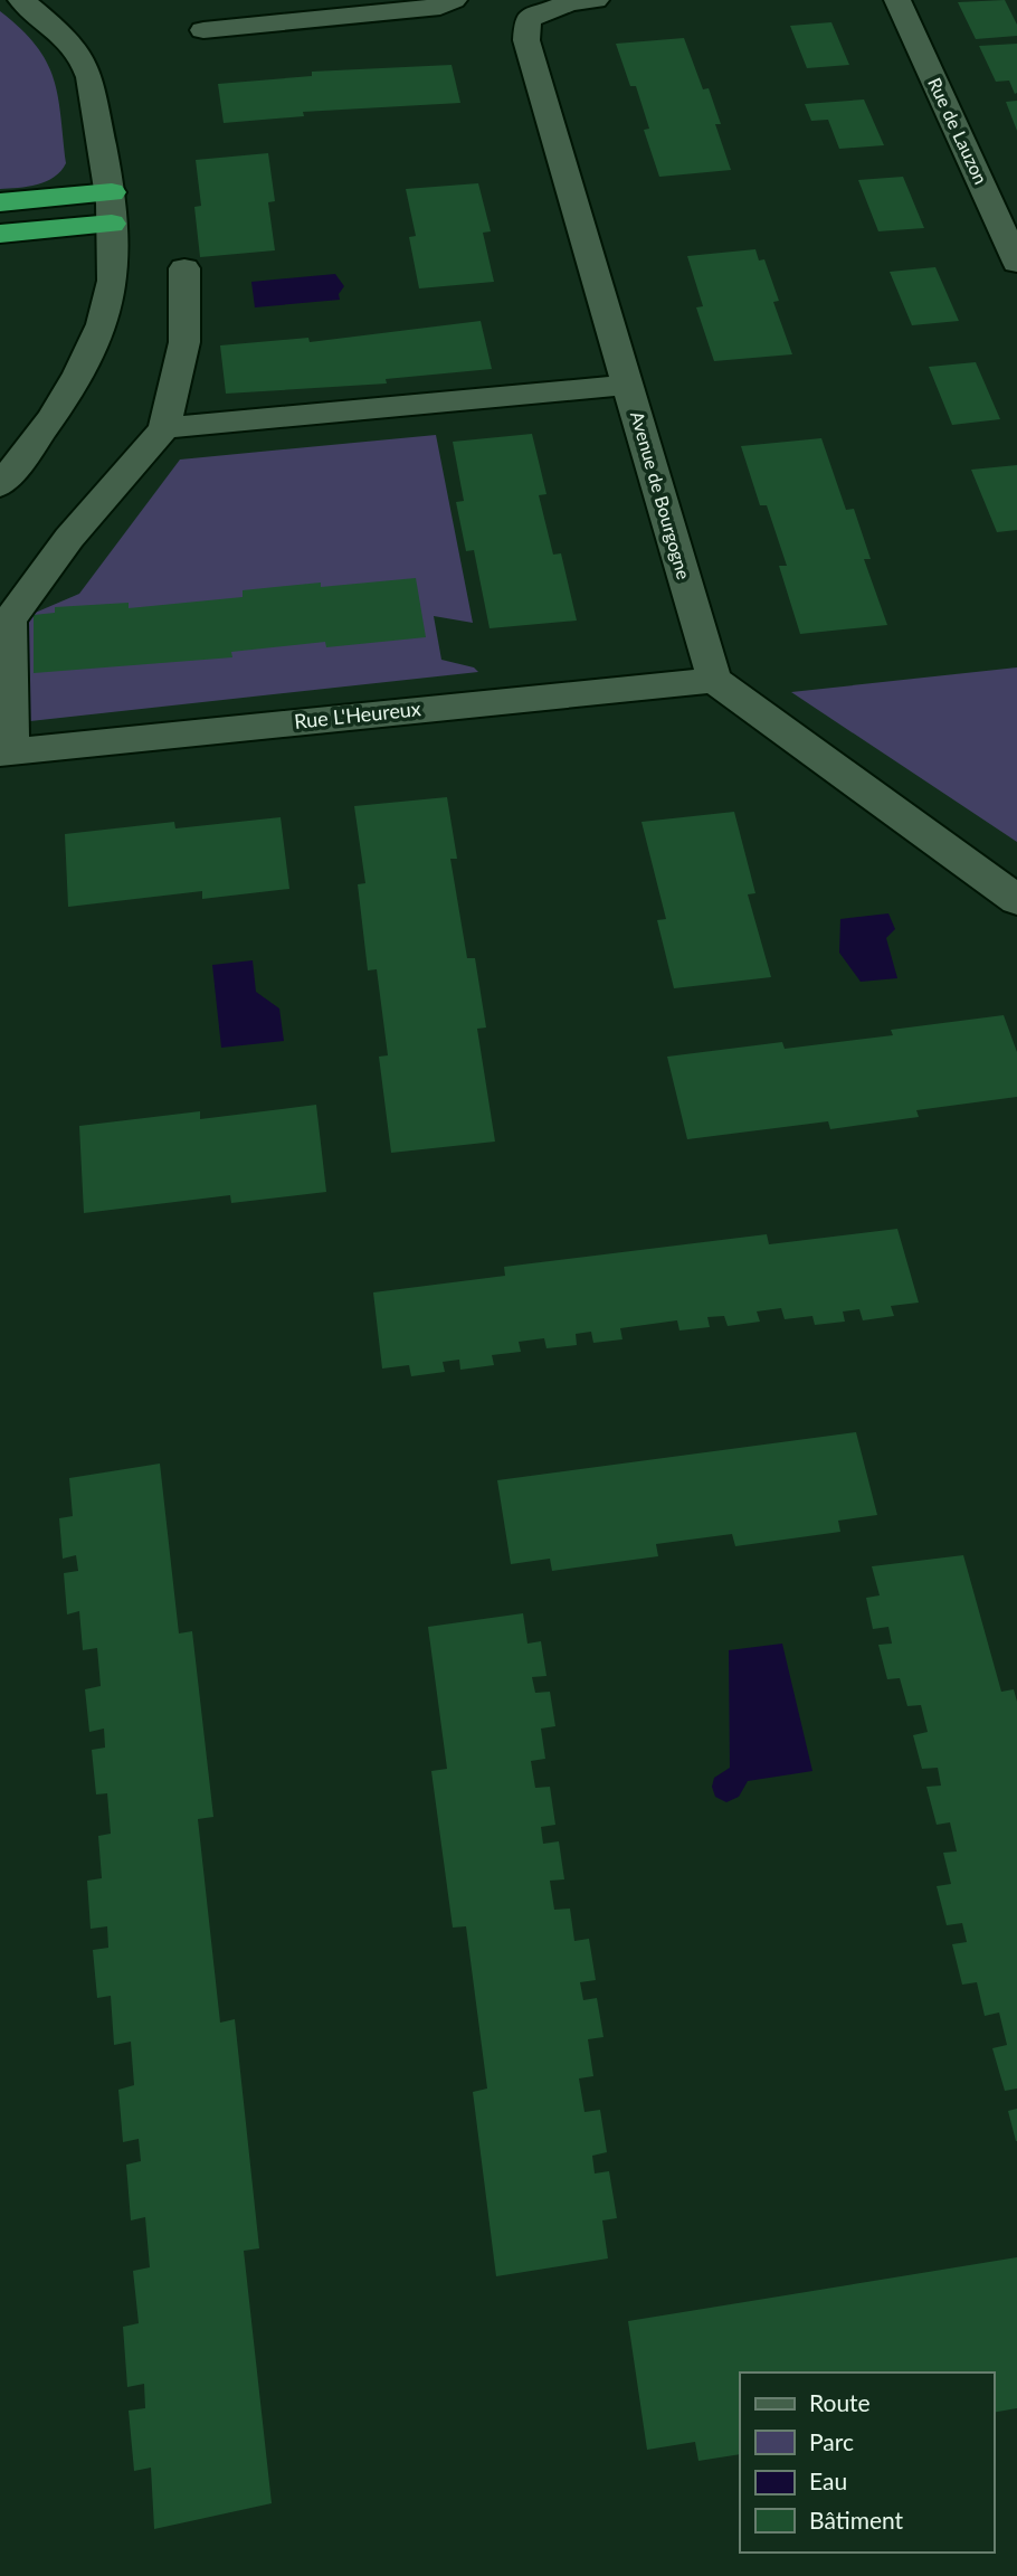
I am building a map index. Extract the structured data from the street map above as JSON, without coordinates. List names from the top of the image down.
{
  "streets": {
    "street": ["Rue de Lauzon", "Avenue de Bourgogne", "Rue L'Heureux"]
  },
  "crossings": [
    ["Avenue de Bourgogne", "Rue L'Heureux"]
  ],
  "legend": [
    "Route",
    "Parc",
    "Eau",
    "Bâtiment"
  ]
}
